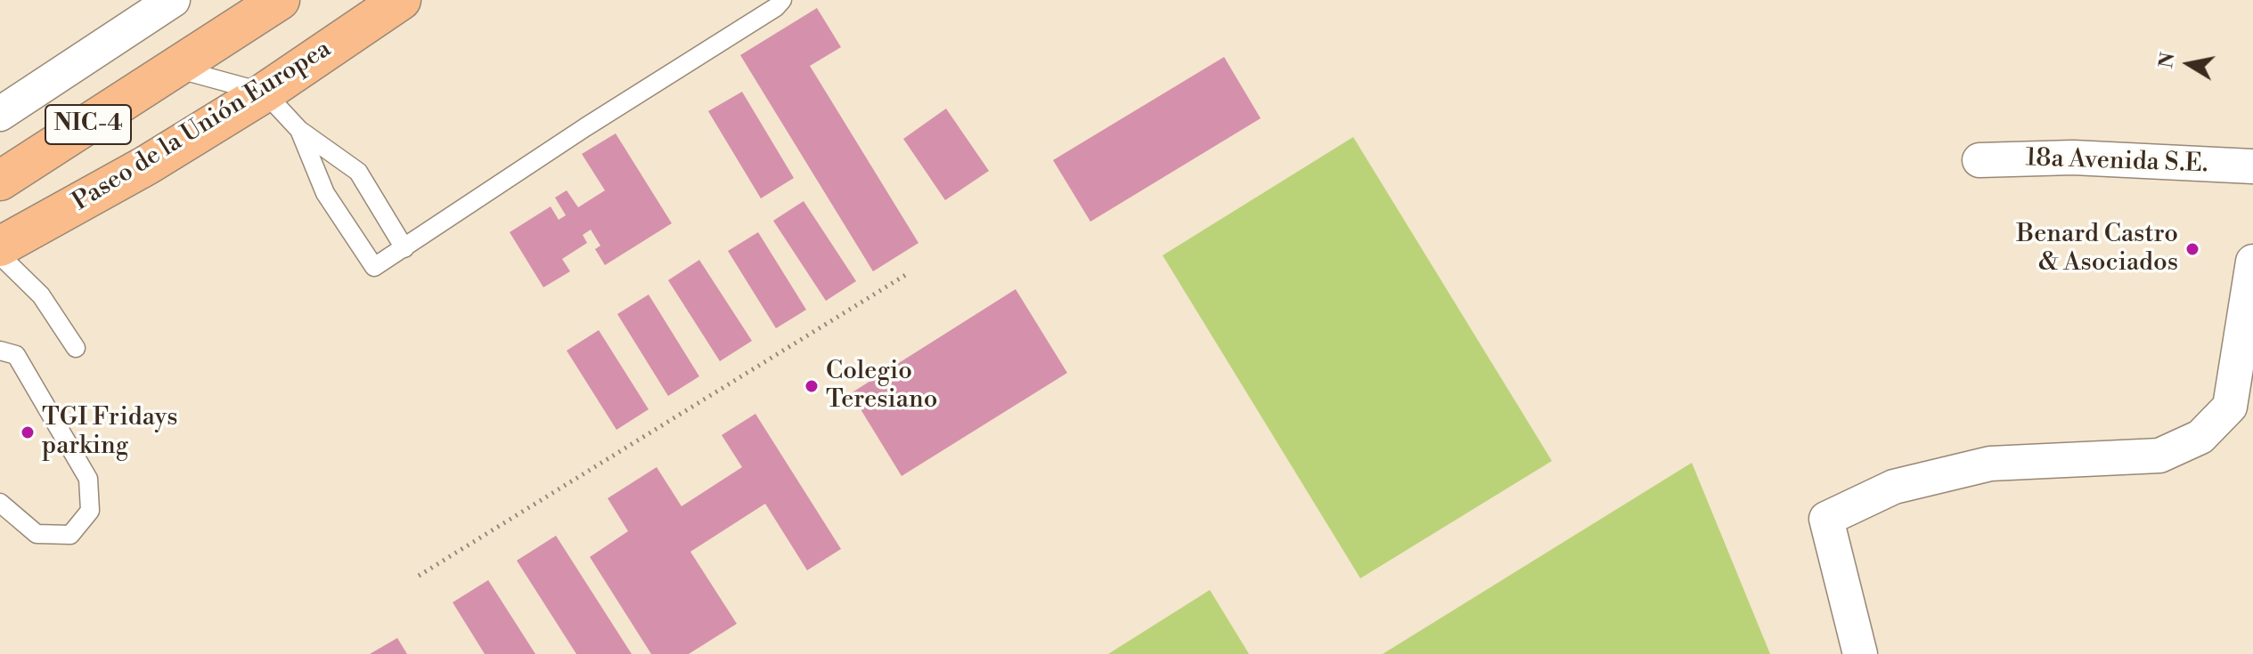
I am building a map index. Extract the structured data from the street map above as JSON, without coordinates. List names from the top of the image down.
{
  "streets": {
    "highway": ["NIC-4", "Paseo de la Unión Europea"],
    "street": ["18a Avenida S.E."]
  },
  "places": ["Benard Castro & Asociados", "Colegio Teresiano", "TGI Fridays parking"],
  "north": "left"
}
